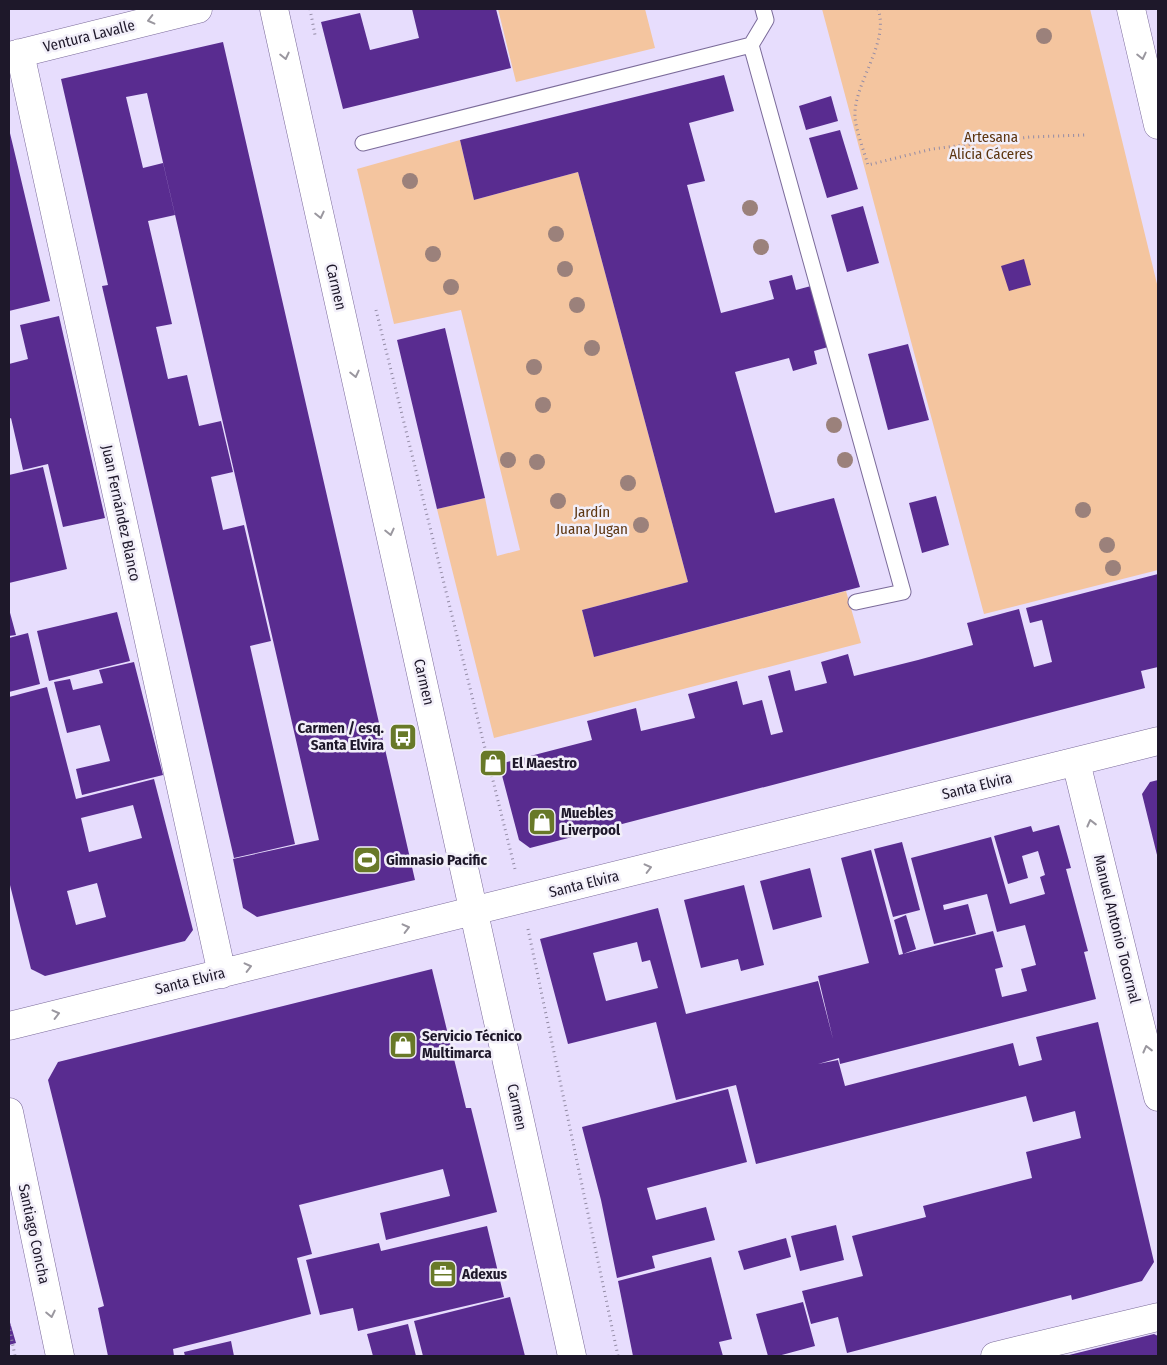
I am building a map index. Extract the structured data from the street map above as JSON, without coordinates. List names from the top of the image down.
{
  "streets": {
    "street": [
      "Ventura Lavalle",
      "Carmen",
      "Juan Fernández Blanco",
      "Santa Elvira",
      "Manuel Antonio Tocornal",
      "Santiago Concha"
    ]
  },
  "crossings": [
    ["Ventura Lavalle", "Juan Fernández Blanco"],
    ["Carmen", "Santa Elvira"],
    ["Juan Fernández Blanco", "Santa Elvira"],
    ["Santa Elvira", "Manuel Antonio Tocornal"]
  ],
  "one_way": [
    "Ventura Lavalle",
    "Carmen",
    "Santa Elvira",
    "Manuel Antonio Tocornal",
    "Santiago Concha"
  ],
  "parks": ["Artesana Alicia Cáceres", "Jardín Juana Jugan"],
  "places": {
    "bus stop": ["Carmen / esq. Santa Elvira"],
    "shop": ["El Maestro", "Muebles Liverpool", "Servicio Técnico Multimarca"],
    "sports": ["Gimnasio Pacific"],
    "office": ["Adexus"]
  }
}
